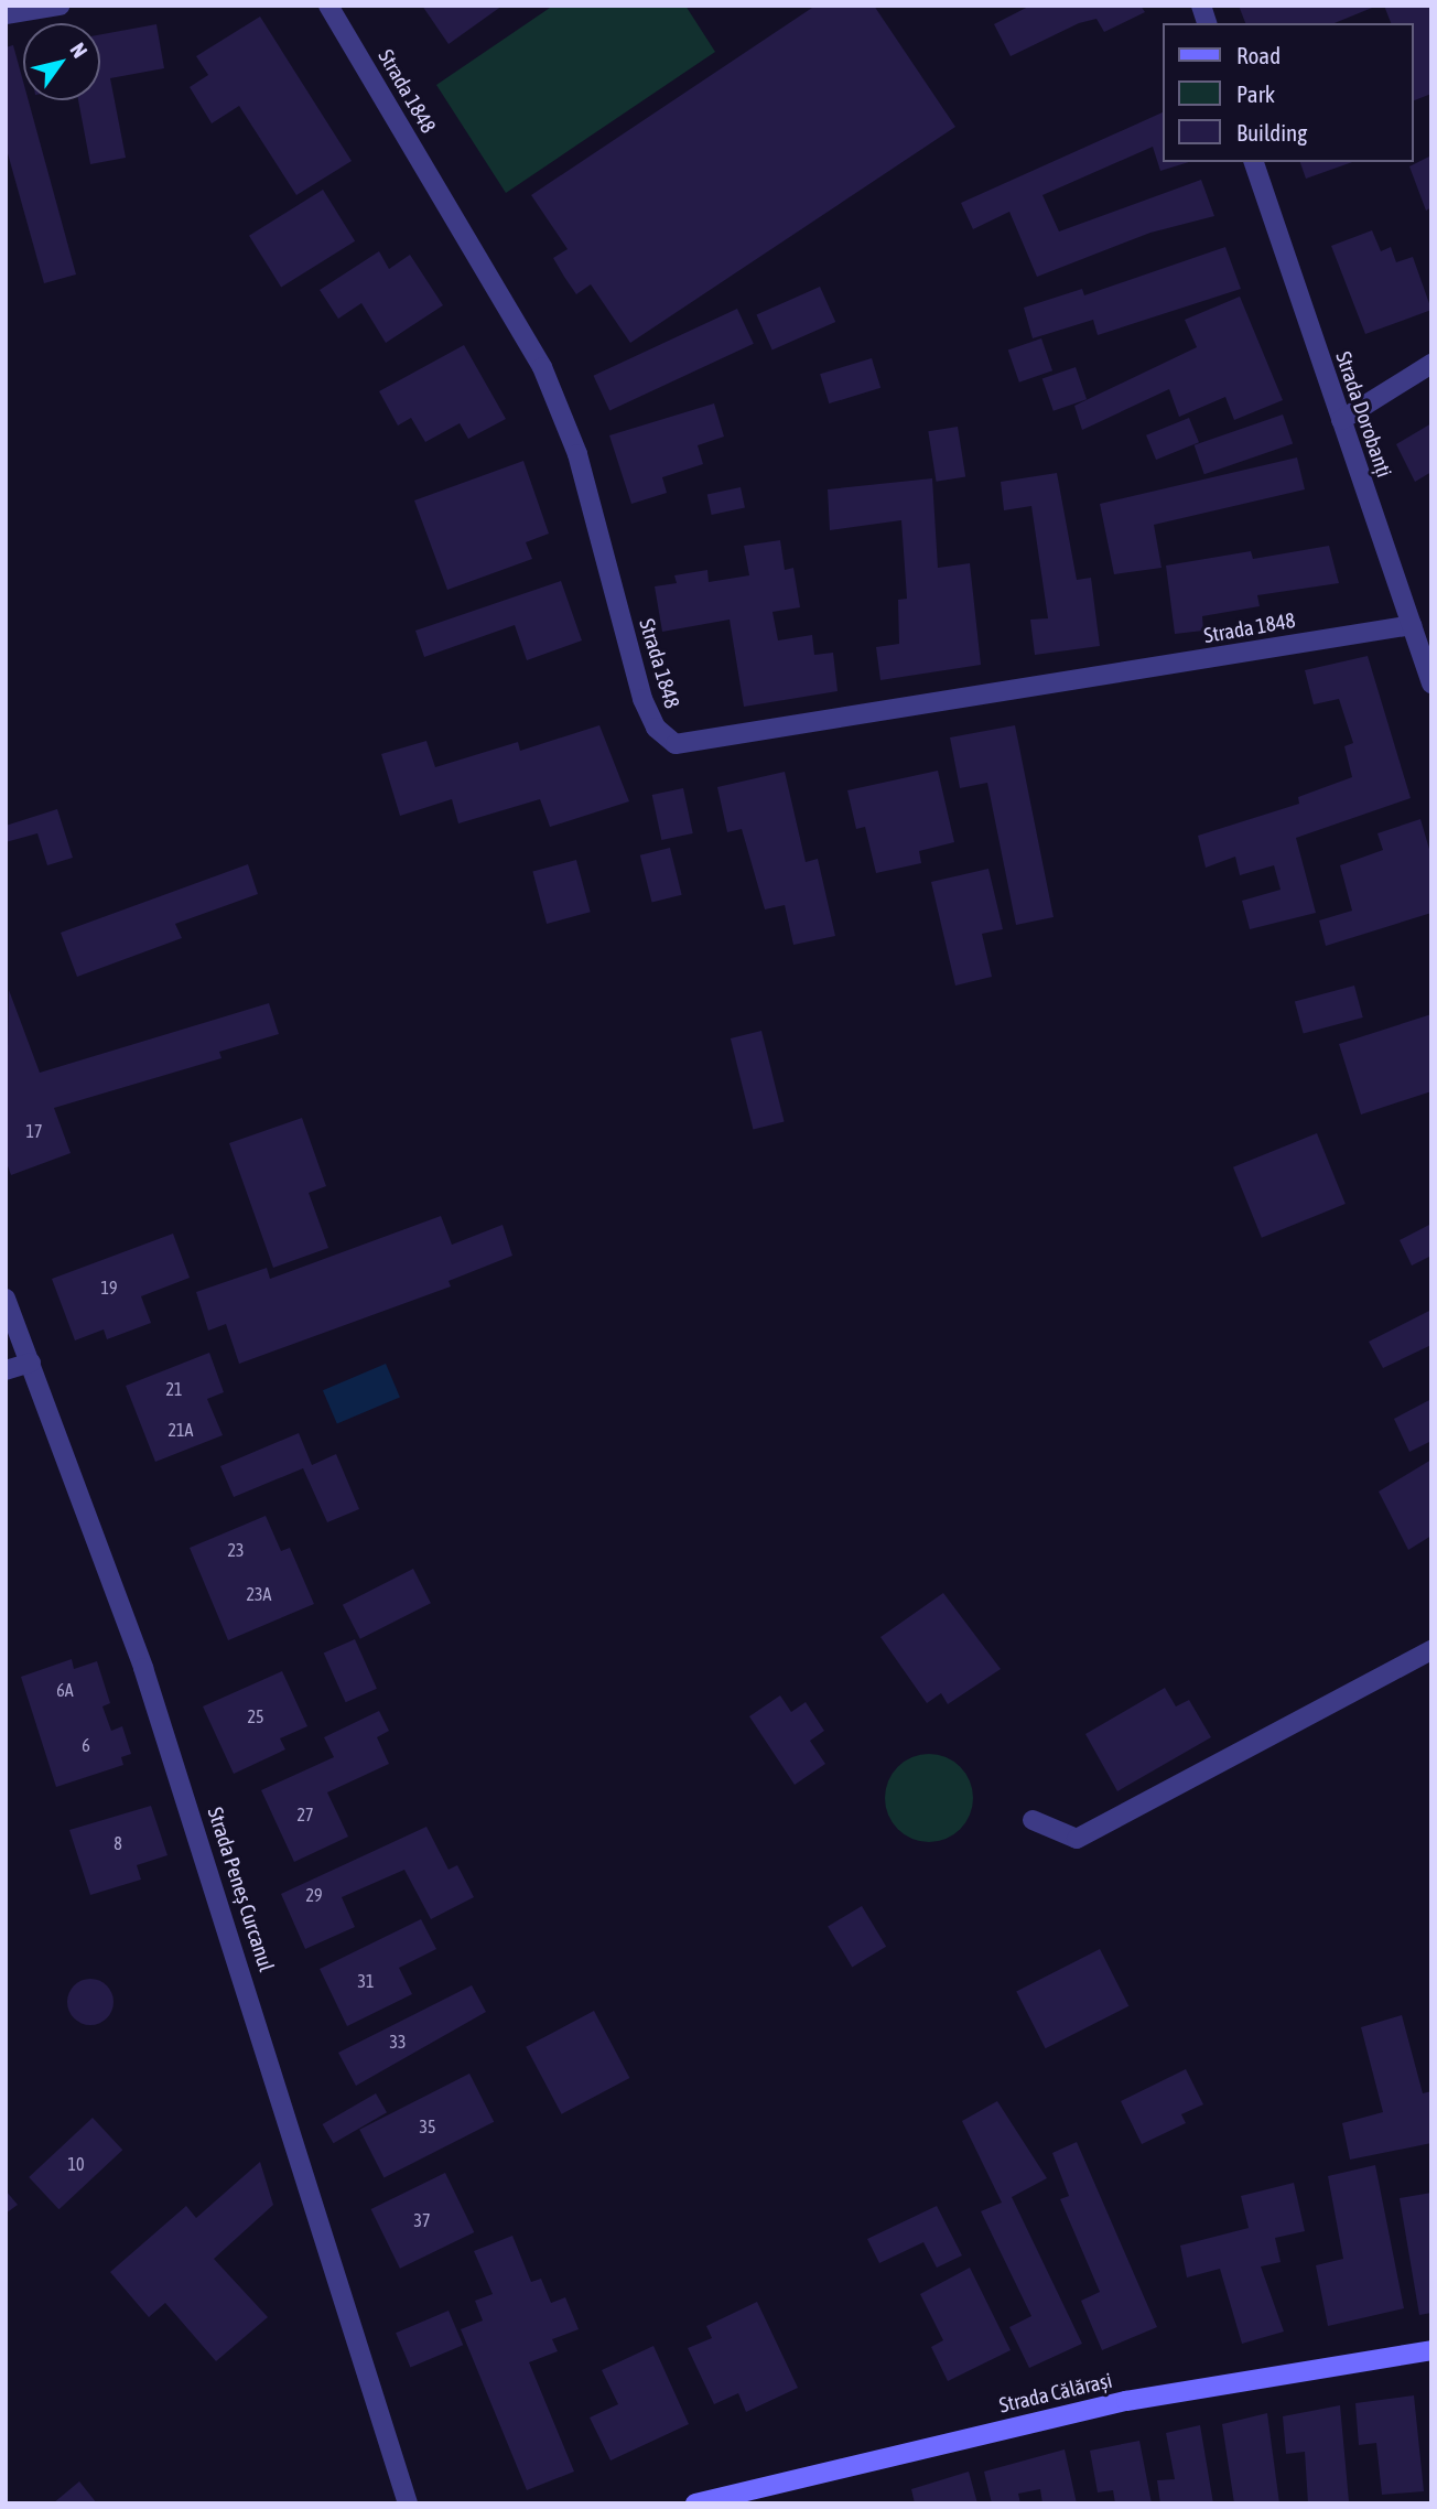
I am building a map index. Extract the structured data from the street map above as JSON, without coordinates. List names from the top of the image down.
{
  "streets": {
    "main road": ["Strada Călărași"],
    "street": ["Strada 1848", "Strada Dorobanți", "Strada Peneș Curcanul"]
  },
  "crossings": [
    ["Strada 1848", "Strada Dorobanți"]
  ],
  "house_numbers": [
    "17",
    "19",
    "21",
    "21A",
    "23",
    "23A",
    "6A",
    "25",
    "6",
    "27",
    "8",
    "29",
    "31",
    "33",
    "35",
    "10",
    "37"
  ],
  "legend": ["Road", "Park", "Building"],
  "north": "top right"
}
